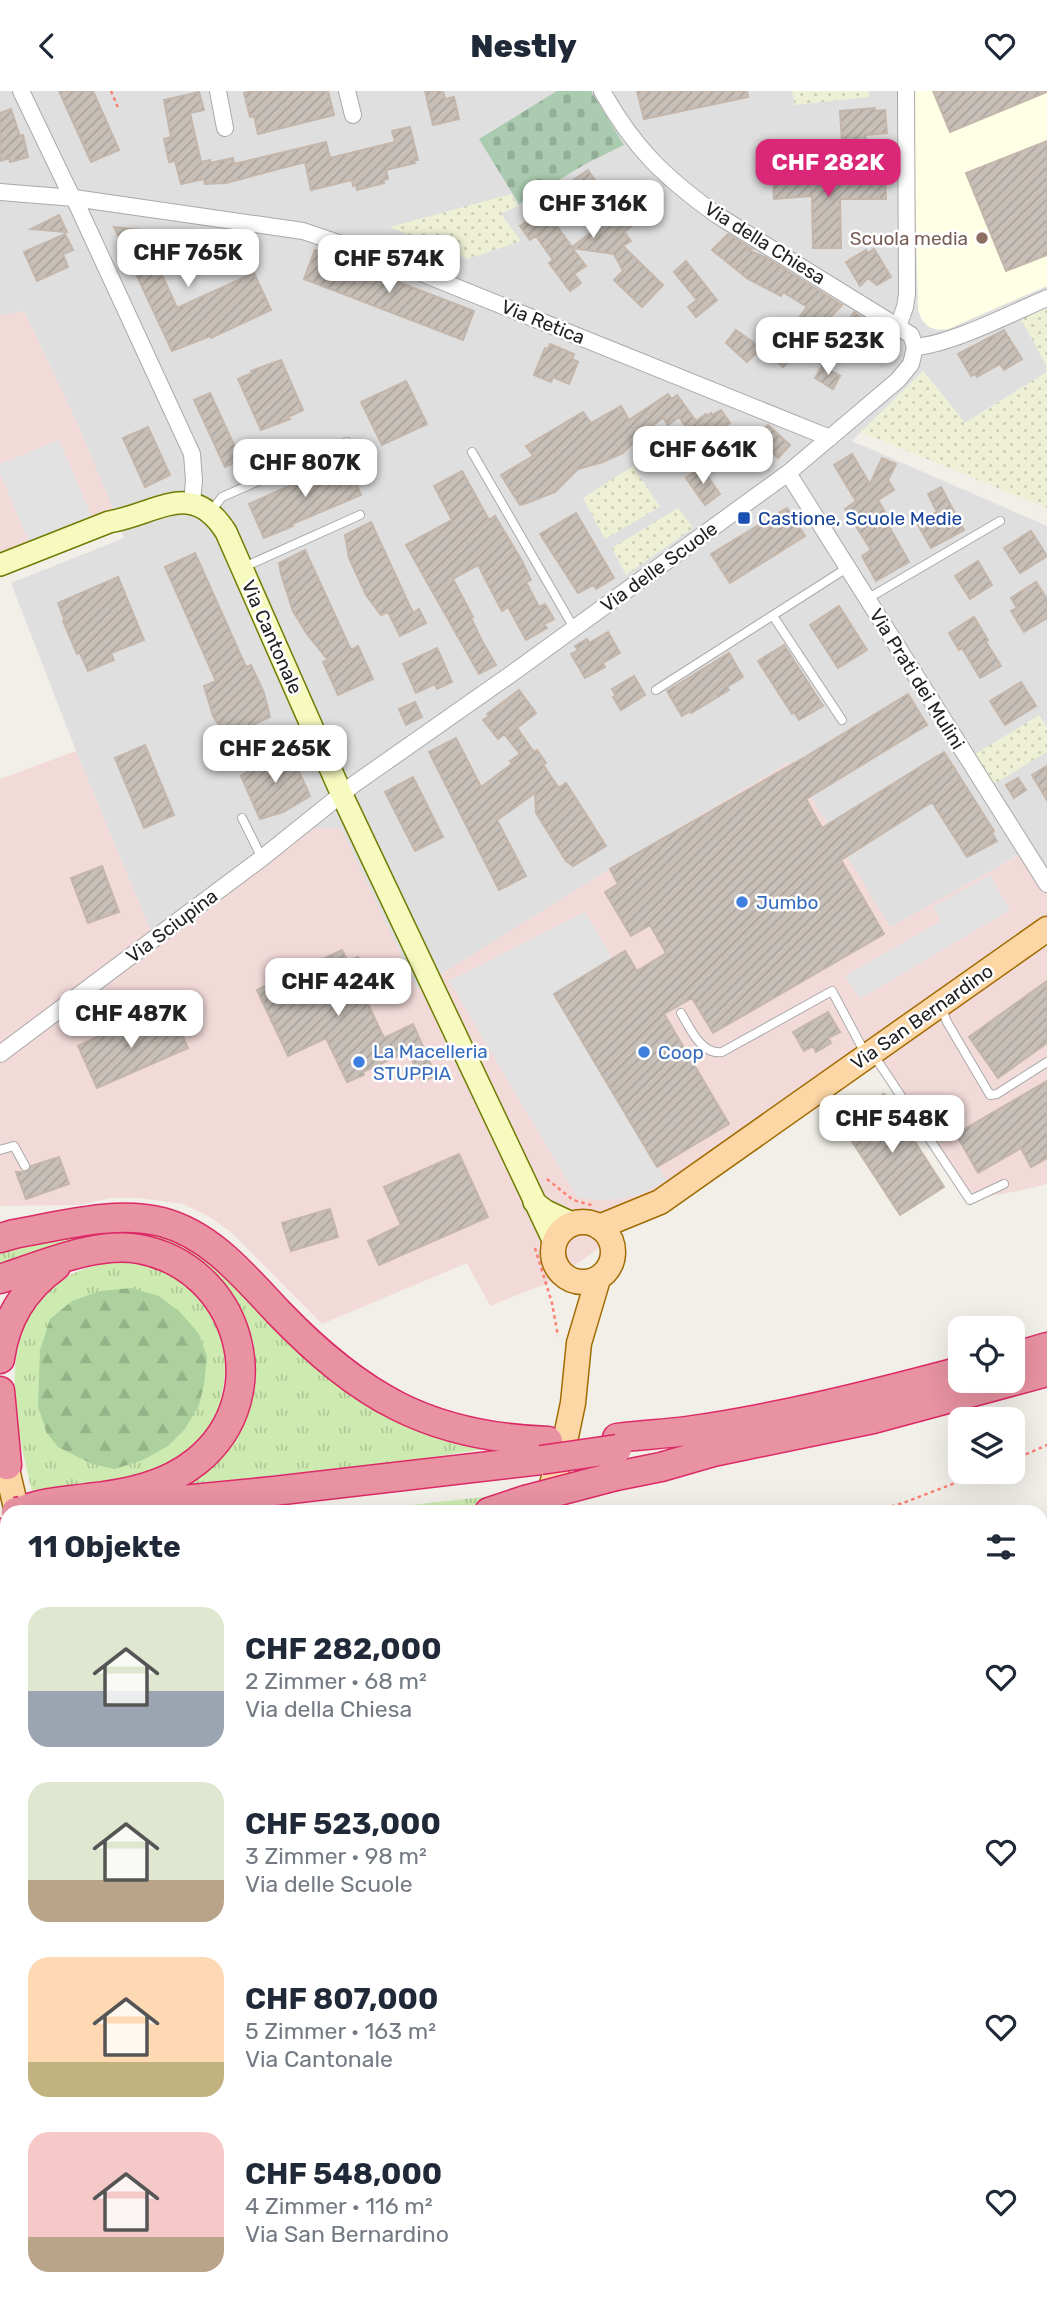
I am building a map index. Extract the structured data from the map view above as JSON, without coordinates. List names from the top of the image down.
{
  "streets": {
    "main road": ["Via San Bernardino"],
    "street": [
      "Via della Chiesa",
      "Via Retica",
      "Via delle Scuole",
      "Via Cantonale",
      "Via Prati dei Mulini",
      "Via Sciupina"
    ]
  },
  "crossings": [
    ["Via della Chiesa", "Via delle Scuole"],
    ["Via Retica", "Via delle Scuole"],
    ["Via delle Scuole", "Via Cantonale"],
    ["Via delle Scuole", "Via Prati dei Mulini"],
    ["Via delle Scuole", "Via Sciupina"],
    ["Via Cantonale", "Via Sciupina"],
    ["Via Cantonale", "Via San Bernardino"]
  ],
  "places": {
    "other": [
      "Scuola media",
      "Jumbo",
      "Coop",
      "La Macelleria STUPPIA"
    ],
    "transit": ["Castione, Scuole Medie"]
  },
  "page": {
    "header": "Nestly",
    "price": [
      "CHF 282K",
      "CHF 316K",
      "CHF 765K",
      "CHF 574K",
      "CHF 523K",
      "CHF 661K",
      "CHF 807K",
      "CHF 265K",
      "CHF 424K",
      "CHF 487K",
      "CHF 548K"
    ],
    "heading": "11 Objekte",
    "list": [
      {
        "name": "CHF 282,000",
        "note": "2 Zimmer · 68 m² · Via della Chiesa"
      },
      {
        "name": "CHF 523,000",
        "note": "3 Zimmer · 98 m² · Via delle Scuole"
      },
      {
        "name": "CHF 807,000",
        "note": "5 Zimmer · 163 m² · Via Cantonale"
      },
      {
        "name": "CHF 548,000",
        "note": "4 Zimmer · 116 m² · Via San Bernardino"
      }
    ]
  }
}
